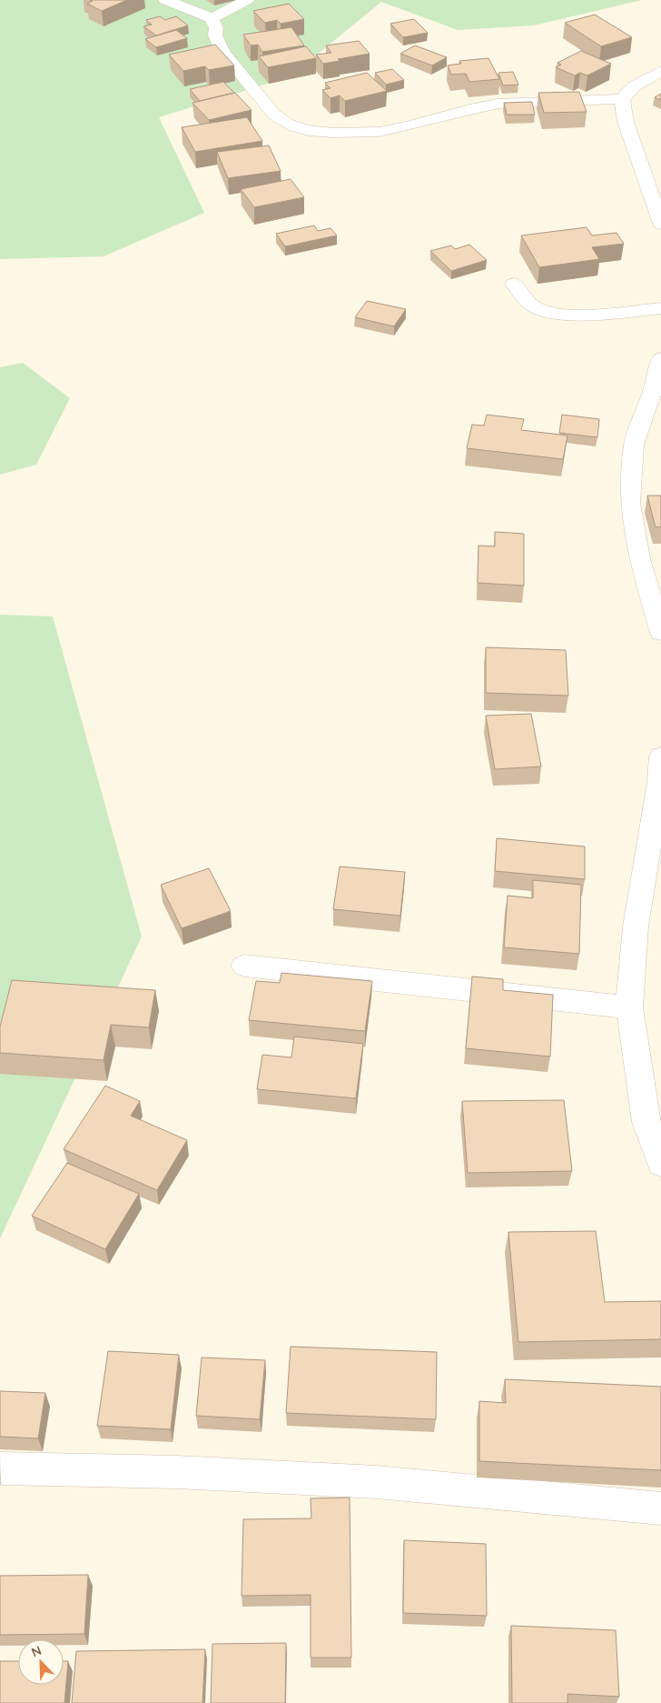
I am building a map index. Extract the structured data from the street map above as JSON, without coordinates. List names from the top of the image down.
{
  "north": "top left"
}
